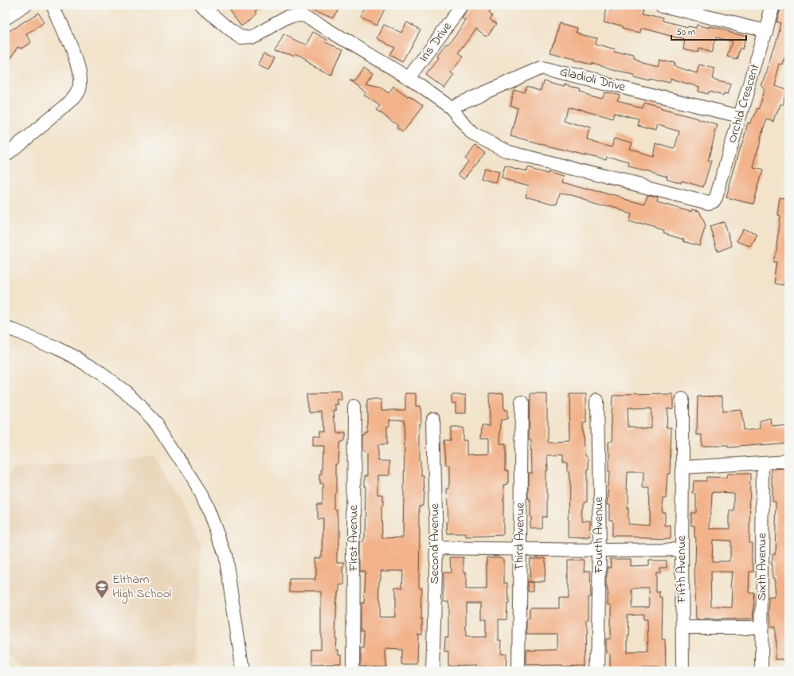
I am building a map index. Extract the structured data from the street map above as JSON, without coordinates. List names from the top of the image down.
{
  "streets": {
    "street": [
      "Iris Drive",
      "Gladioli Drive",
      "Orchid Crescent",
      "Fourth Avenue",
      "Third Avenue",
      "First Avenue",
      "Second Avenue",
      "Sixth Avenue",
      "Fifth Avenue"
    ]
  },
  "crossings": [
    ["Gladioli Drive", "Orchid Crescent"]
  ],
  "places": {
    "school or university": ["Eltham High School"]
  },
  "scale_bar": "50 m"
}
